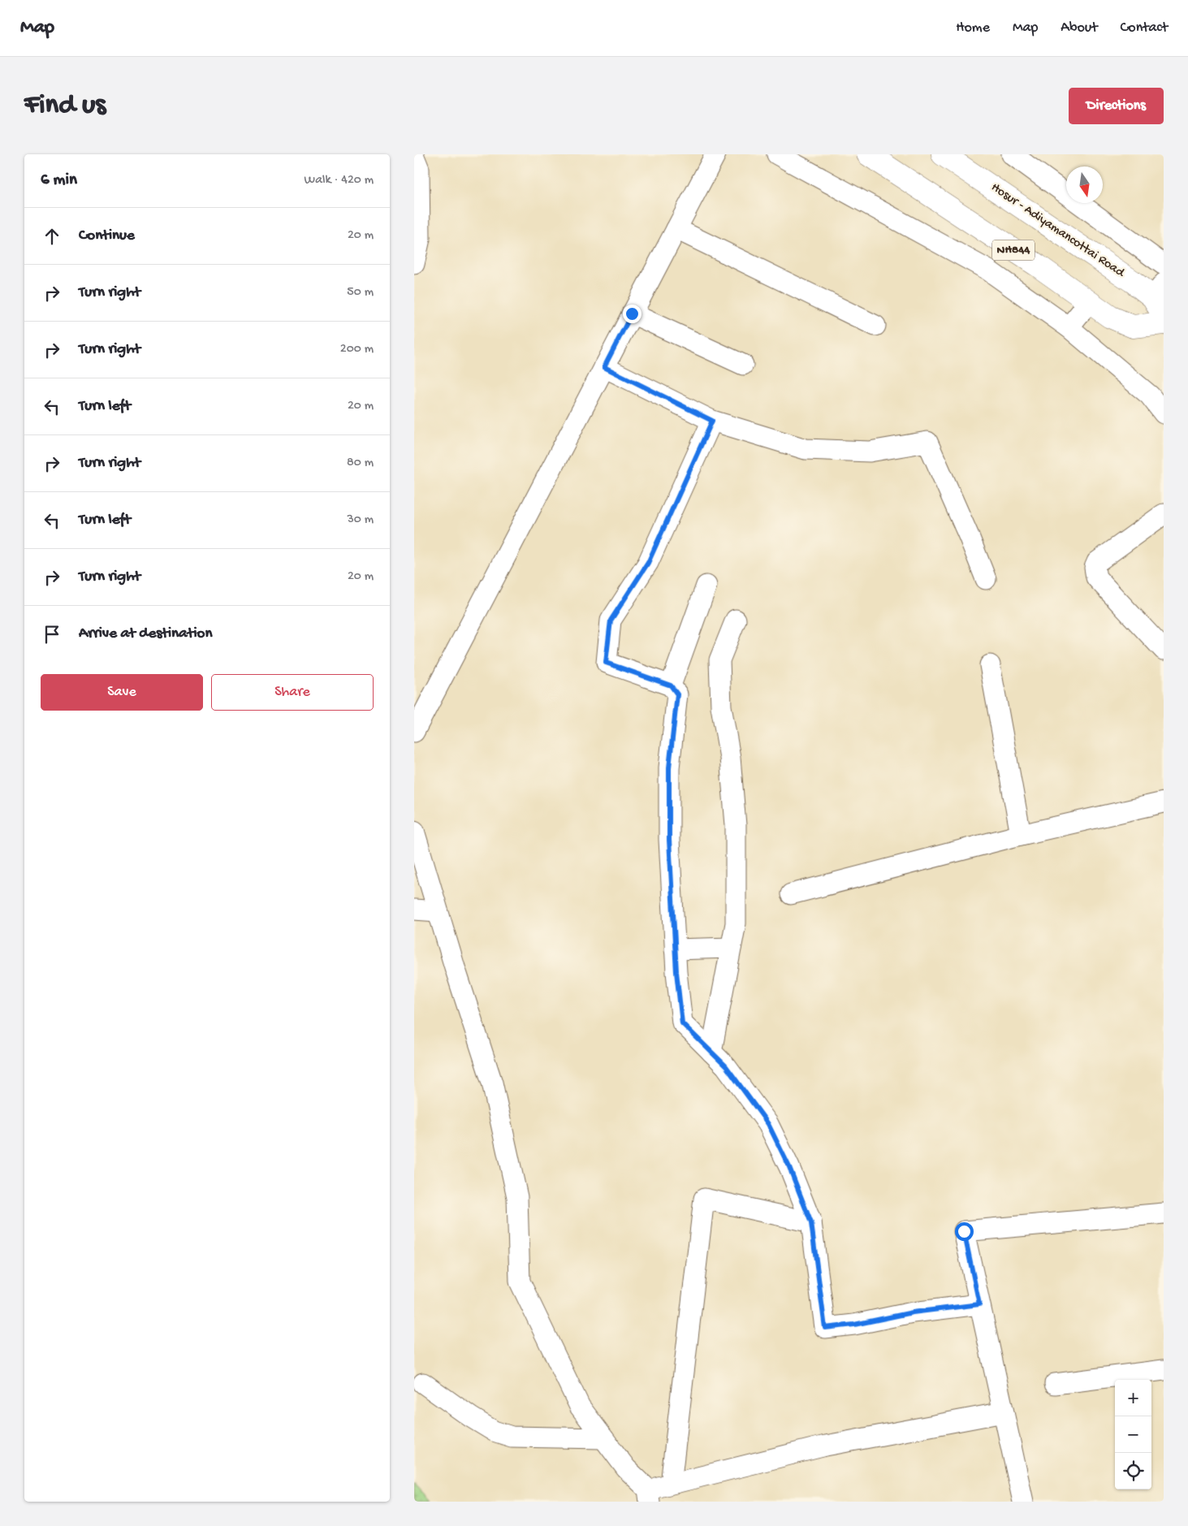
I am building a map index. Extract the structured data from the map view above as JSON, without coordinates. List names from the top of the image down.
{
  "streets": {
    "highway": ["Hosur - Adiyamancottai Road", "NH844"]
  },
  "north": "bottom",
  "page": {
    "header": "Map",
    "nav": [
      "Home",
      "Map",
      "About",
      "Contact"
    ],
    "buttons": [
      "Directions",
      ["Save", "Share"]
    ],
    "title": "Find us",
    "heading": ["6 min", "Walk · 420 m"],
    "list": [
      ["Continue", "20 m"],
      ["Turn right", "50 m"],
      ["Turn right", "200 m"],
      ["Turn left", "20 m"],
      ["Turn right", "80 m"],
      ["Turn left", "30 m"],
      ["Turn right", "20 m"],
      "Arrive at destination"
    ],
    "map_buttons": ["+", "−"]
  }
}
